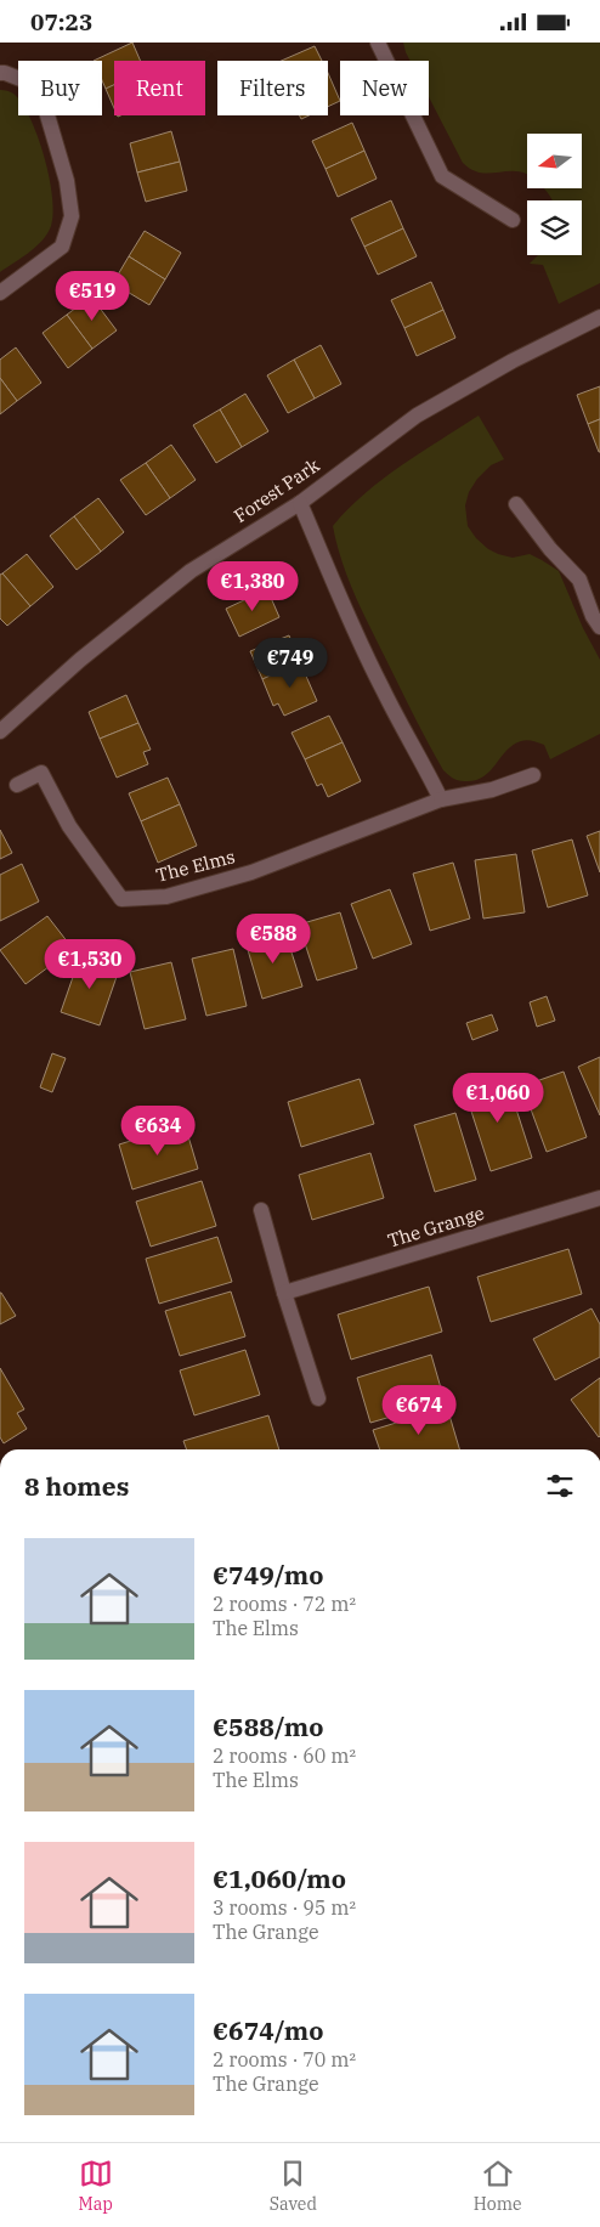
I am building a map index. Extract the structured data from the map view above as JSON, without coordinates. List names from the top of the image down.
{
  "streets": {
    "street": ["Forest Park", "The Elms", "The Grange"]
  },
  "north": "left",
  "page": {
    "status": "07:23",
    "chip": [
      "Buy",
      "Rent",
      "Filters",
      "New"
    ],
    "price": [
      "€519",
      "€1,380",
      "€749",
      "€588",
      "€1,530",
      "€1,060",
      "€634",
      "€674"
    ],
    "heading": "8 homes",
    "list": [
      {
        "name": "€749/mo",
        "note": "2 rooms · 72 m² · The Elms"
      },
      {
        "name": "€588/mo",
        "note": "2 rooms · 60 m² · The Elms"
      },
      {
        "name": "€1,060/mo",
        "note": "3 rooms · 95 m² · The Grange"
      },
      {
        "name": "€674/mo",
        "note": "2 rooms · 70 m² · The Grange"
      }
    ],
    "tabs": ["Map", "Saved", "Home"]
  }
}
